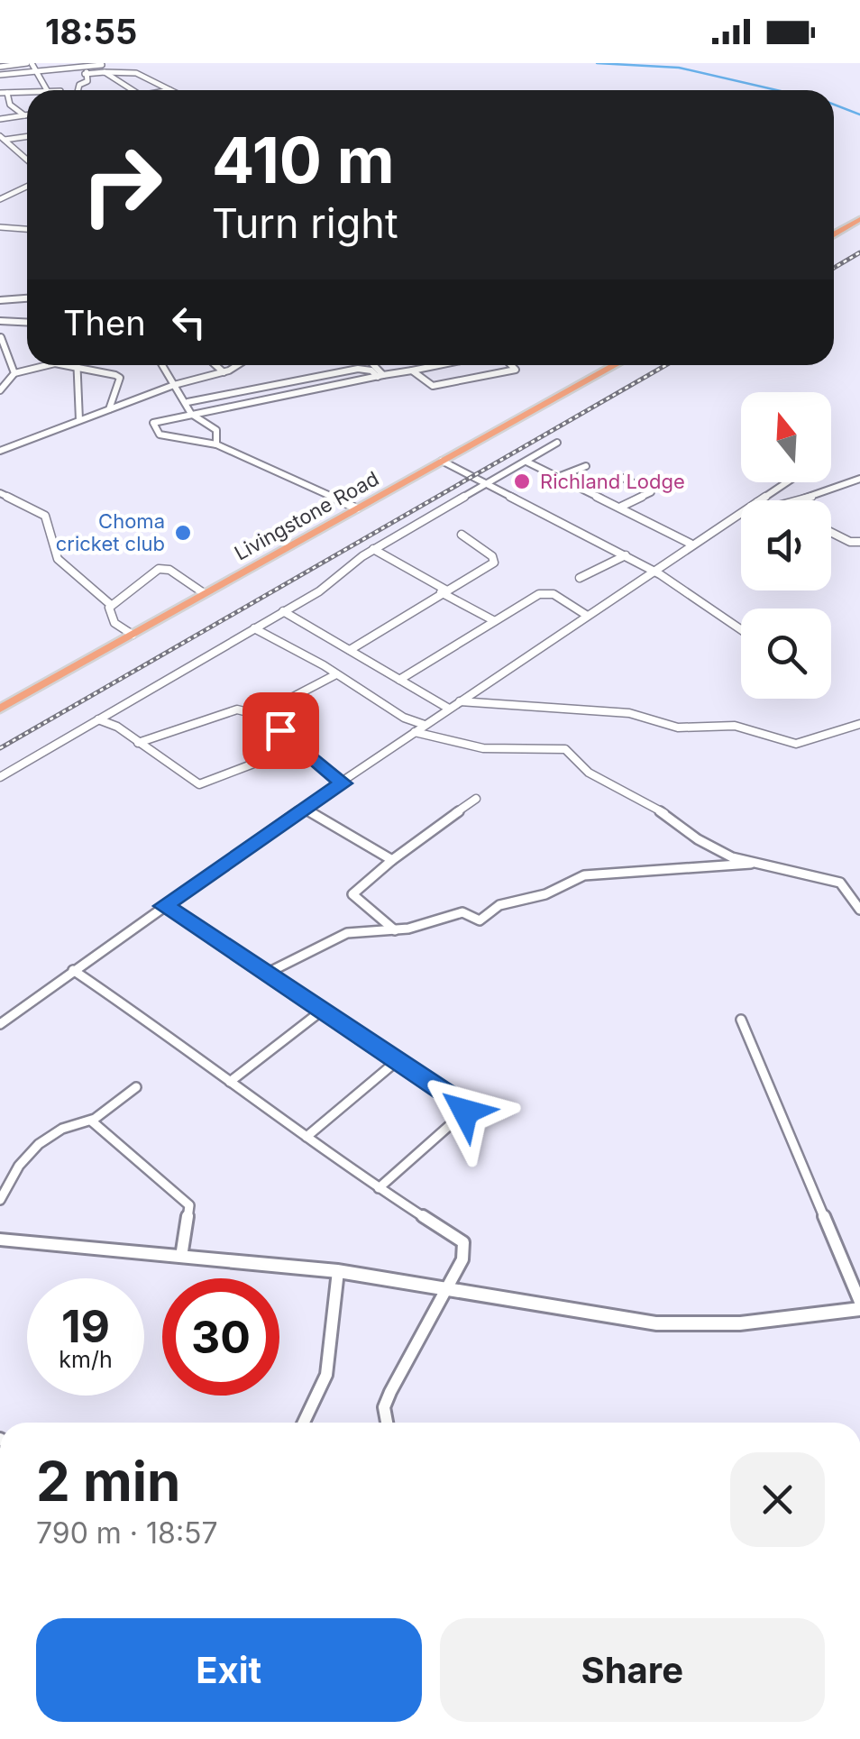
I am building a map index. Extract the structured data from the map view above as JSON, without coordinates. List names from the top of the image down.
{
  "streets": {
    "highway": ["Livingstone Road"]
  },
  "places": ["Richland Lodge", "Choma cricket club"],
  "north": "top",
  "page": {
    "status": "18:55",
    "turn": ["410 m", "Turn right"],
    "then": "Then",
    "speed": "19 km/h",
    "limit": "30",
    "heading": ["2 min", "790 m · 18:57"],
    "buttons": ["Exit", "Share"]
  }
}
